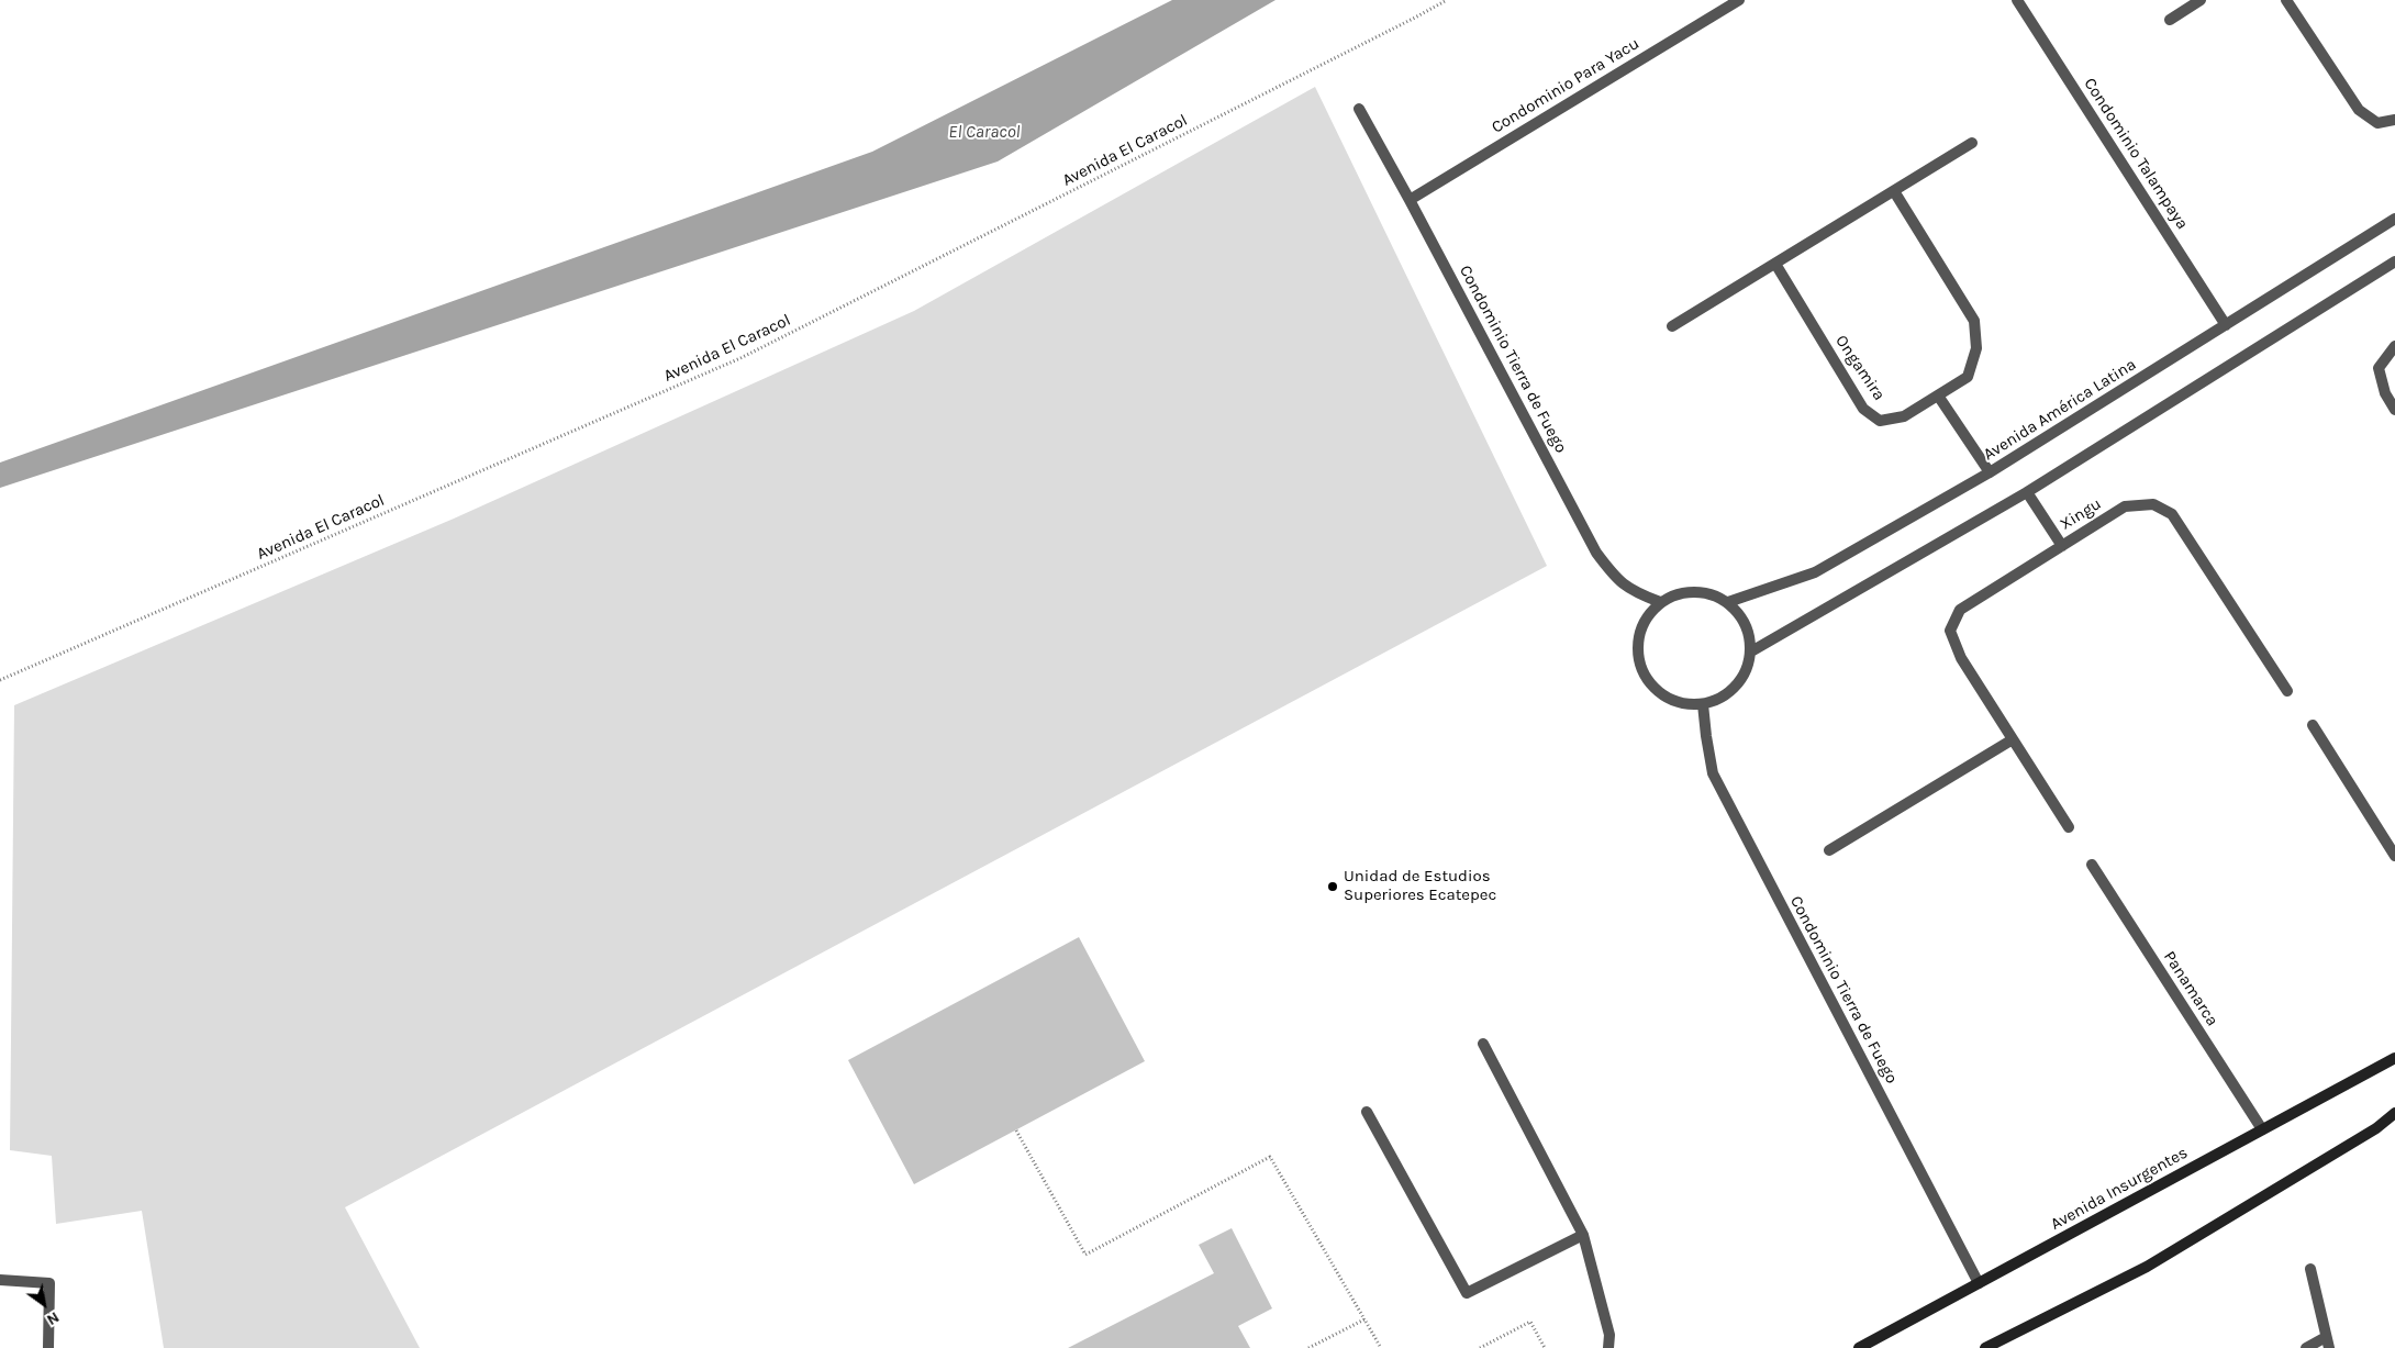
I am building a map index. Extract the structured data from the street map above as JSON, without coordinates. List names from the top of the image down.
{
  "streets": {
    "main road": ["Avenida Insurgentes"],
    "street": [
      "Condominio Para Yacu",
      "Condominio Talampaya",
      "Condominio Tierra de Fuego",
      "Ongamira",
      "Avenida América Latina",
      "Xingu",
      "Panamarca"
    ],
    "path": ["Avenida El Caracol"]
  },
  "crossings": [
    ["Condominio Para Yacu", "Condominio Tierra de Fuego"],
    ["Condominio Talampaya", "Avenida América Latina"],
    ["Condominio Tierra de Fuego", "Avenida América Latina"],
    ["Condominio Tierra de Fuego", "Avenida Insurgentes"],
    ["Panamarca", "Avenida Insurgentes"]
  ],
  "water": ["El Caracol"],
  "places": ["Unidad de Estudios Superiores Ecatepec"],
  "north": "bottom right"
}
